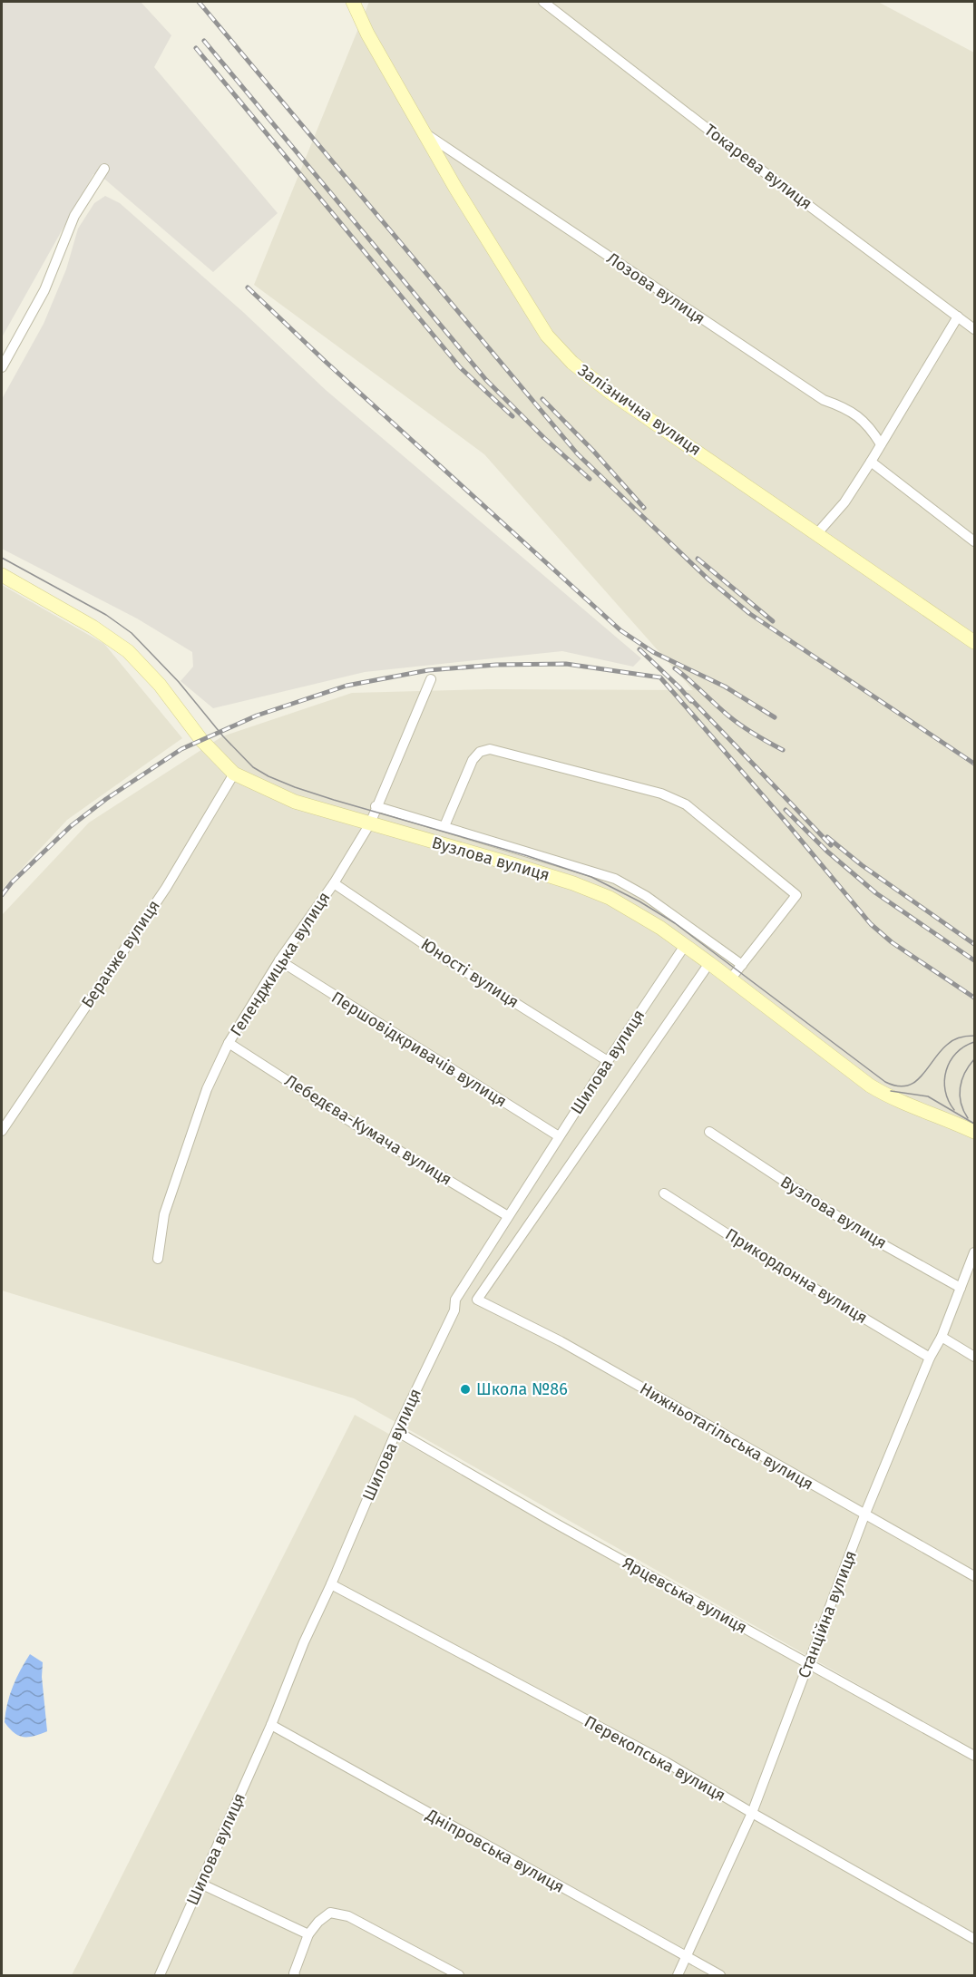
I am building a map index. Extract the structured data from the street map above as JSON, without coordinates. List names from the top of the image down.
{
  "streets": {
    "street": [
      "Токарева вулиця",
      "Лозова вулиця",
      "Залізнична вулиця",
      "Вузлова вулиця",
      "Беранже вулиця",
      "Геленджицька вулиця",
      "Юності вулиця",
      "Першовідкривачів вулиця",
      "Шилова вулиця",
      "Лебедєва-Кумача вулиця",
      "Прикордонна вулиця",
      "Нижньотагільська вулиця",
      "Ярцевська вулиця",
      "Станційна вулиця",
      "Перекопська вулиця",
      "Дніпровська вулиця"
    ]
  },
  "crossings": [
    ["Лозова вулиця", "Залізнична вулиця"],
    ["Вузлова вулиця", "Беранже вулиця"],
    ["Вузлова вулиця", "Геленджицька вулиця"],
    ["Вузлова вулиця", "Шилова вулиця"],
    ["Вузлова вулиця", "Станційна вулиця"],
    ["Геленджицька вулиця", "Юності вулиця"],
    ["Геленджицька вулиця", "Першовідкривачів вулиця"],
    ["Геленджицька вулиця", "Лебедєва-Кумача вулиця"],
    ["Юності вулиця", "Шилова вулиця"],
    ["Першовідкривачів вулиця", "Шилова вулиця"],
    ["Шилова вулиця", "Лебедєва-Кумача вулиця"],
    ["Шилова вулиця", "Нижньотагільська вулиця"],
    ["Шилова вулиця", "Ярцевська вулиця"],
    ["Шилова вулиця", "Перекопська вулиця"],
    ["Шилова вулиця", "Дніпровська вулиця"],
    ["Прикордонна вулиця", "Станційна вулиця"],
    ["Нижньотагільська вулиця", "Станційна вулиця"],
    ["Ярцевська вулиця", "Станційна вулиця"],
    ["Станційна вулиця", "Перекопська вулиця"],
    ["Станційна вулиця", "Дніпровська вулиця"]
  ],
  "places": ["Школа №86"]
}
